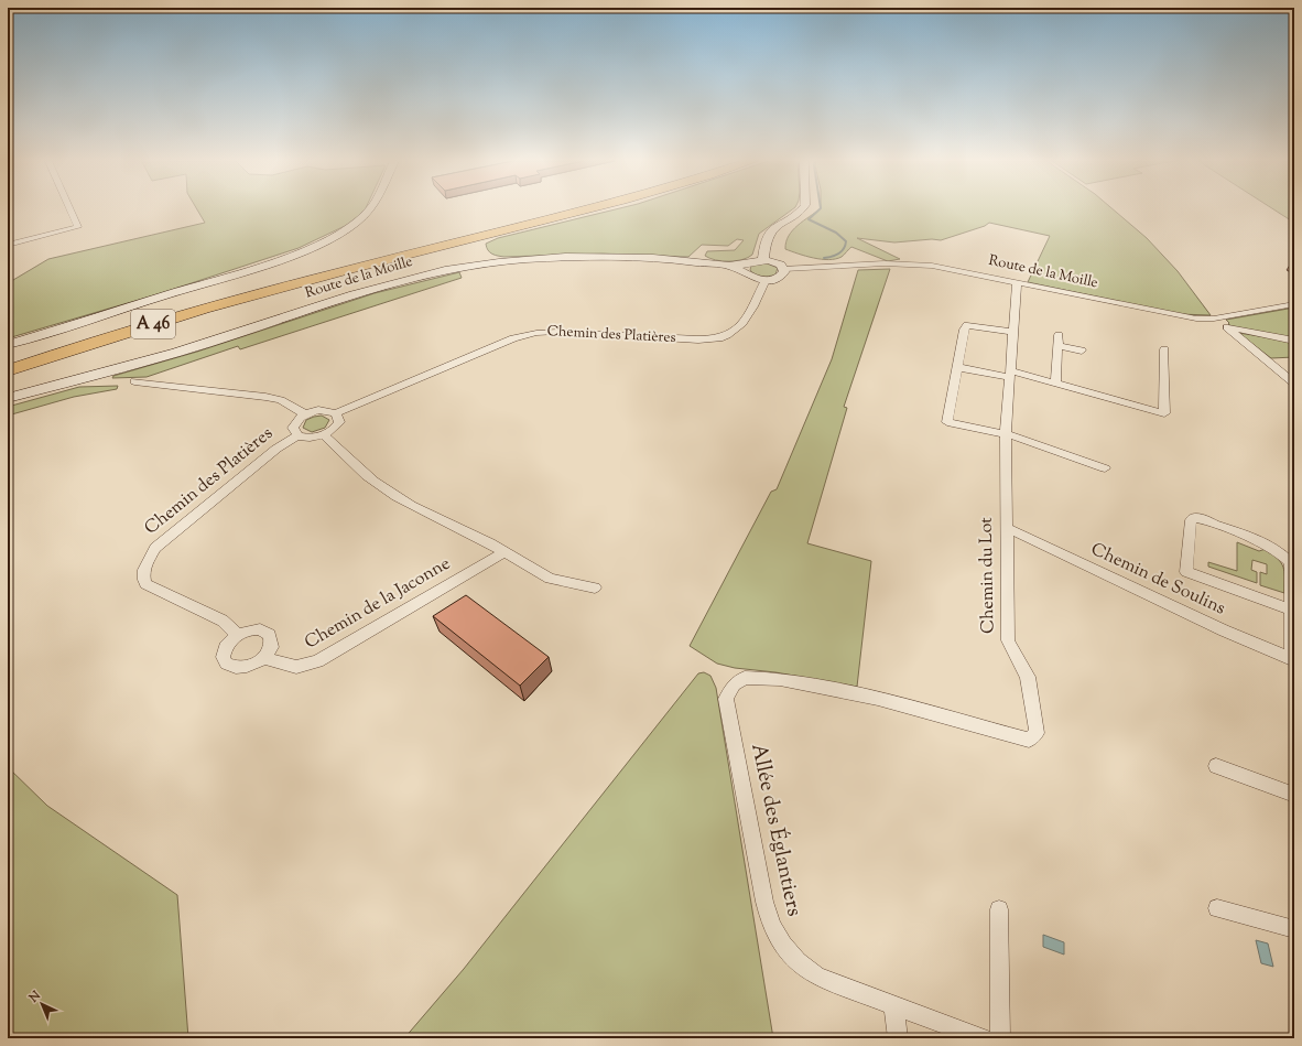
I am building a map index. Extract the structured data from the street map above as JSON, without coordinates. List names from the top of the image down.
{
  "streets": {
    "highway": ["A 46"],
    "street": [
      "Route de la Moille",
      "Chemin des Platières",
      "Chemin du Lot",
      "Chemin de Soulins",
      "Chemin de la Jaconne",
      "Allée des Églantiers"
    ]
  },
  "crossings": [
    ["Route de la Moille", "Chemin des Platières"],
    ["Route de la Moille", "Chemin du Lot"],
    ["Chemin des Platières", "Chemin de la Jaconne"],
    ["Chemin du Lot", "Chemin de Soulins"],
    ["Chemin du Lot", "Allée des Églantiers"]
  ],
  "north": "top left"
}
